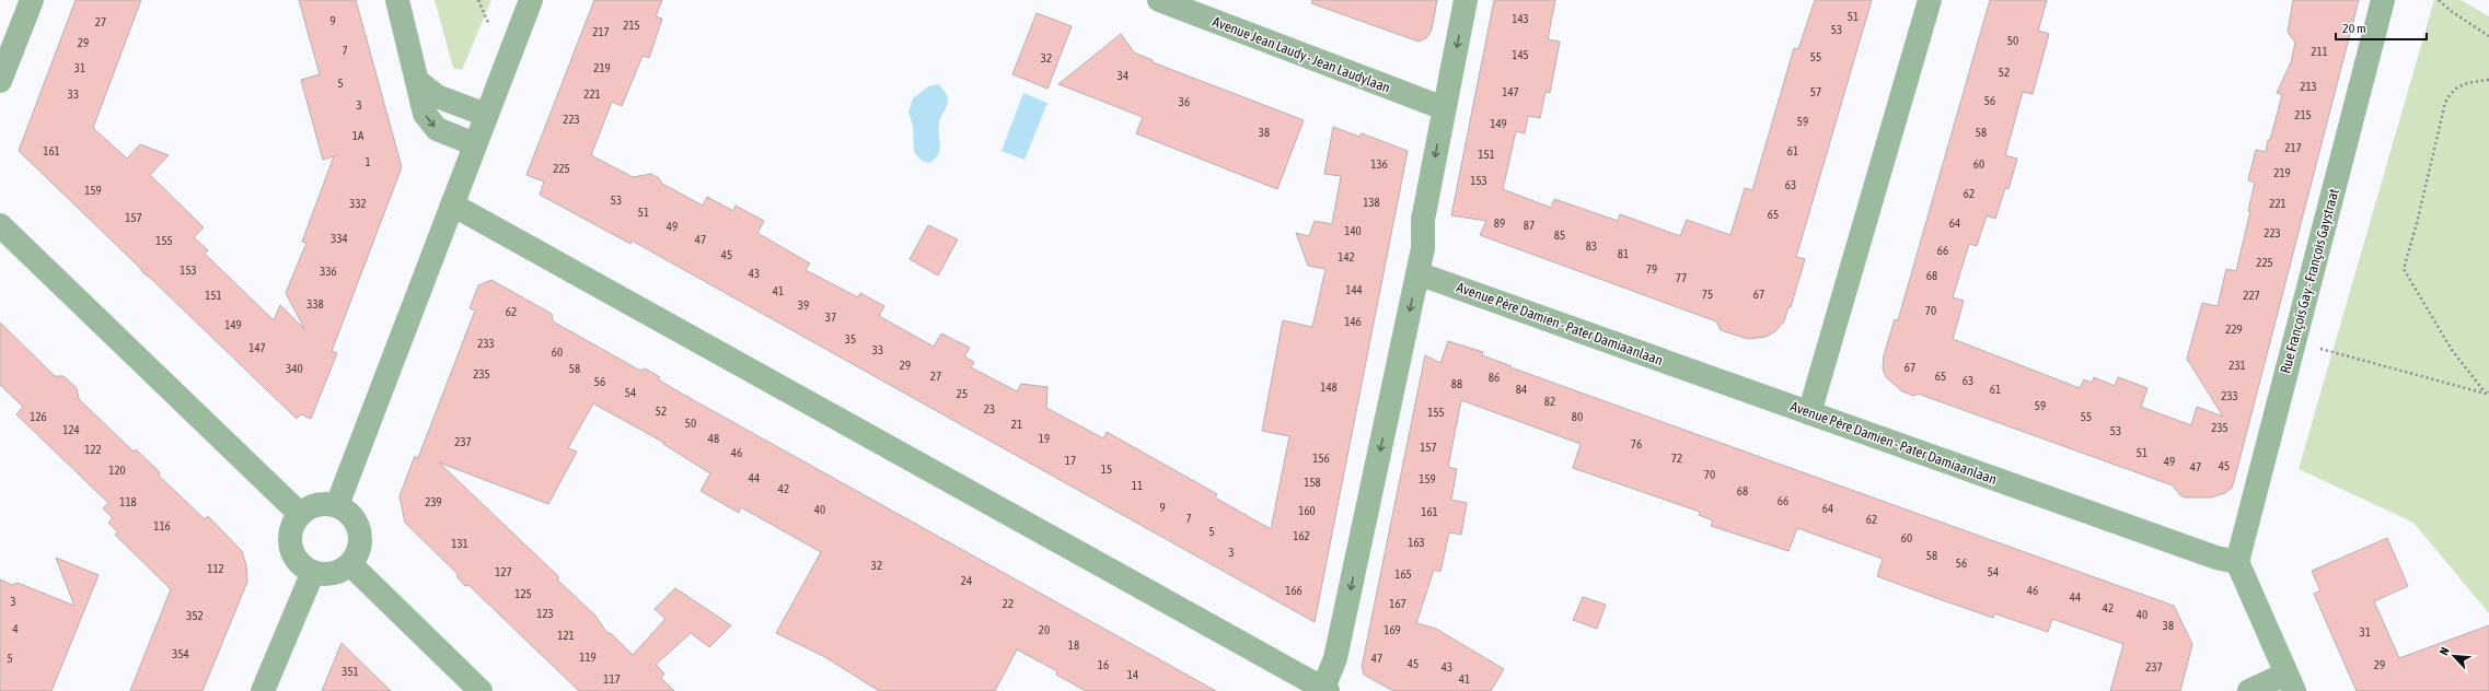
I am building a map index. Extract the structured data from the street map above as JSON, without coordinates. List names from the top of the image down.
{
  "streets": {
    "street": ["Avenue Jean Laudy - Jean Laudylaan", "Rue François Gay - François Gaystraat", "Avenue Père Damien - Pater Damiaanlaan"]
  },
  "crossings": [
    ["Rue François Gay - François Gaystraat", "Avenue Père Damien - Pater Damiaanlaan"]
  ],
  "house_numbers": [
    "51",
    "143",
    "9",
    "27",
    "215",
    "53",
    "217",
    "50",
    "29",
    "7",
    "211",
    "145",
    "55",
    "32",
    "31",
    "219",
    "52",
    "34",
    "5",
    "213",
    "147",
    "57",
    "33",
    "221",
    "56",
    "36",
    "3",
    "215",
    "223",
    "59",
    "149",
    "38",
    "58",
    "1A",
    "217",
    "161",
    "61",
    "151",
    "1",
    "136",
    "60",
    "225",
    "219",
    "153",
    "63",
    "159",
    "62",
    "53",
    "138",
    "332",
    "221",
    "51",
    "65",
    "157",
    "89",
    "64",
    "87",
    "49",
    "140",
    "223",
    "85",
    "334",
    "47",
    "155",
    "83",
    "66",
    "81",
    "45",
    "142",
    "225",
    "79",
    "153",
    "336",
    "43",
    "68",
    "77",
    "144",
    "41",
    "75",
    "67",
    "151",
    "227",
    "338",
    "39",
    "70",
    "62",
    "37",
    "146",
    "149",
    "229",
    "35",
    "233",
    "147",
    "33",
    "60",
    "29",
    "231",
    "67",
    "340",
    "58",
    "235",
    "27",
    "65",
    "86",
    "63",
    "56",
    "88",
    "148",
    "84",
    "61",
    "54",
    "25",
    "233",
    "82",
    "59",
    "23",
    "52",
    "155",
    "126",
    "80",
    "55",
    "50",
    "21",
    "235",
    "124",
    "53",
    "48",
    "19",
    "237",
    "76",
    "157",
    "122",
    "46",
    "51",
    "156",
    "72",
    "17",
    "49",
    "45",
    "47",
    "15",
    "120",
    "70",
    "44",
    "159",
    "158",
    "11",
    "42",
    "68",
    "66",
    "118",
    "239",
    "9",
    "64",
    "40",
    "160",
    "161",
    "7",
    "62",
    "116",
    "5",
    "162",
    "60",
    "163",
    "131",
    "3",
    "58",
    "56",
    "32",
    "112",
    "127",
    "54",
    "165",
    "24",
    "166",
    "46",
    "125",
    "44",
    "3",
    "22",
    "167",
    "42",
    "123",
    "40",
    "352",
    "38",
    "4",
    "20",
    "169",
    "31",
    "121",
    "18",
    "354",
    "119",
    "5",
    "47",
    "45",
    "16",
    "29",
    "43",
    "237",
    "351",
    "14",
    "117",
    "41"
  ],
  "scale_bar": "20 m",
  "north": "top left"
}
